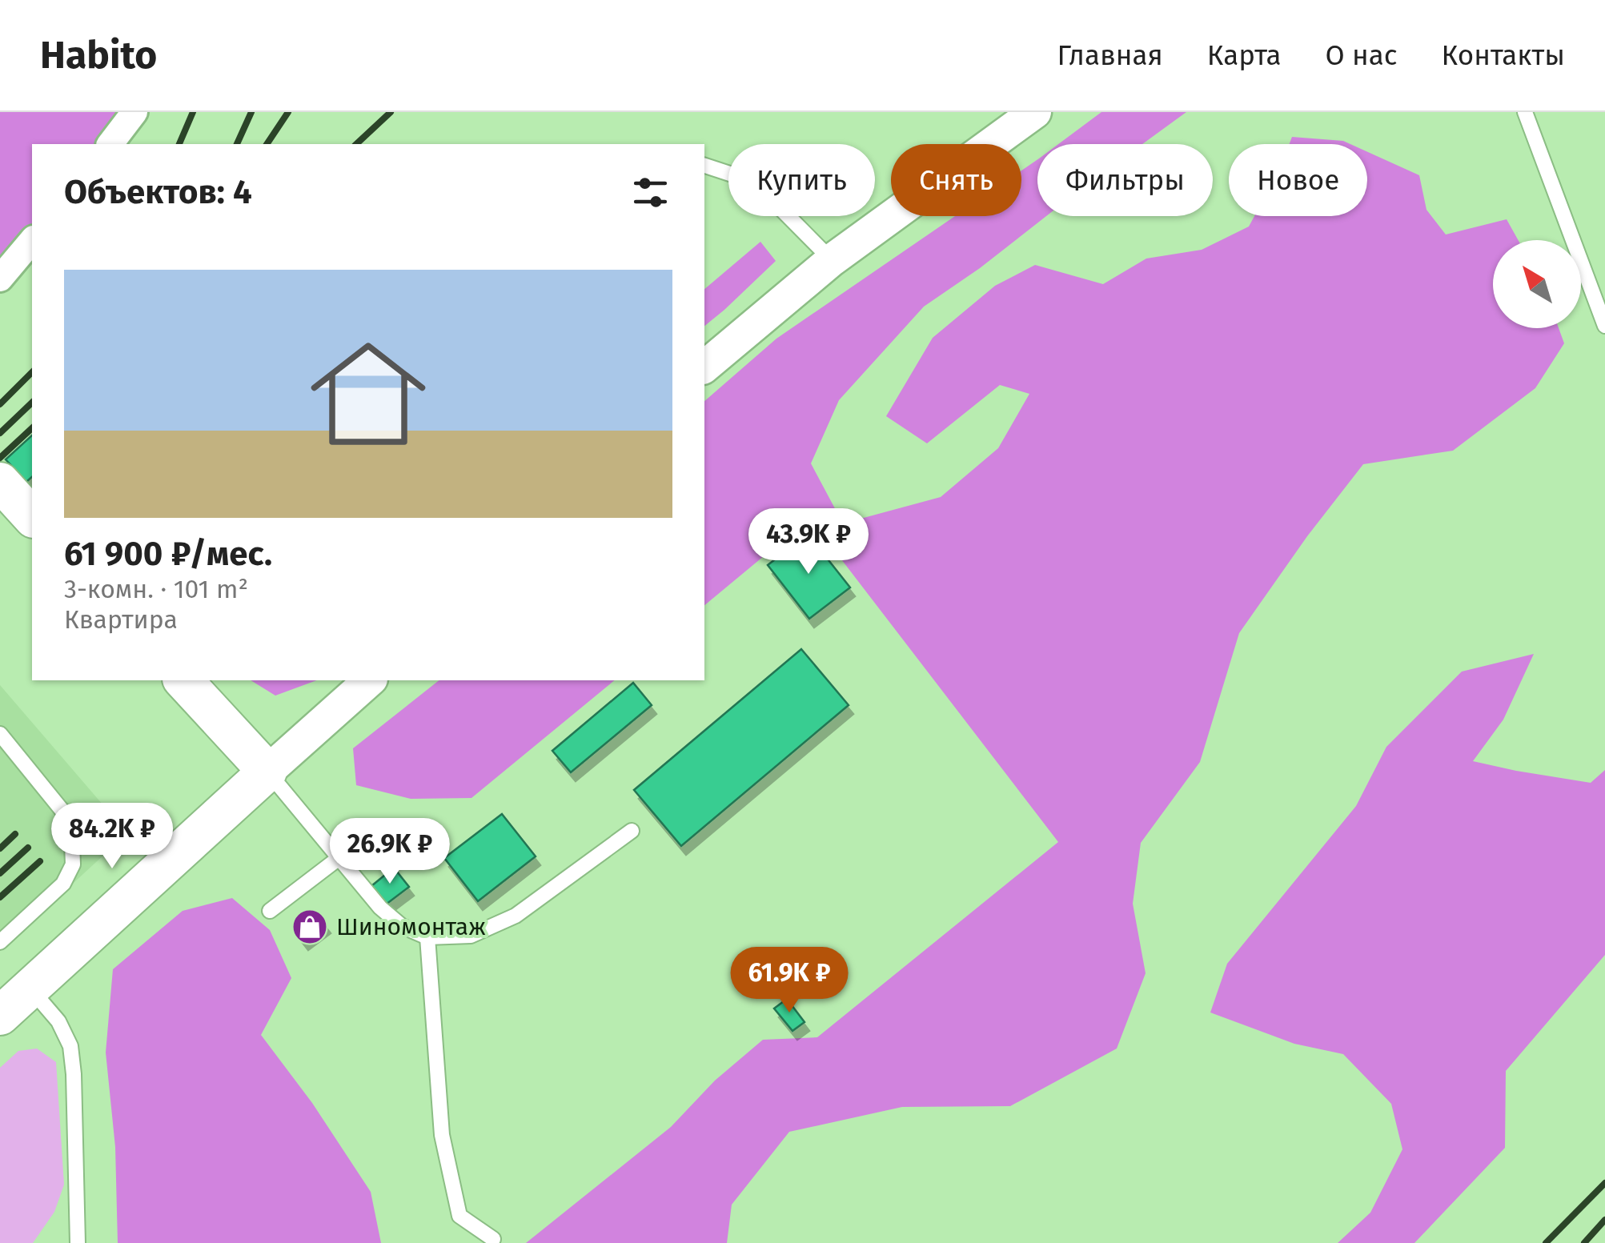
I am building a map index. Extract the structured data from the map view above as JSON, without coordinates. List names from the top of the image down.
{
  "places": {
    "shop": ["Шиномонтаж"]
  },
  "north": "top left",
  "page": {
    "header": "Habito",
    "nav": [
      "Главная",
      "Карта",
      "О нас",
      "Контакты"
    ],
    "chip": [
      "Купить",
      "Снять",
      "Фильтры",
      "Новое"
    ],
    "heading": "Объектов: 4",
    "list": [
      {
        "name": "61 900 ₽/мес.",
        "note": "3-комн. · 101 m² · Квартира"
      }
    ],
    "price": [
      "43.9K ₽",
      "84.2K ₽",
      "26.9K ₽",
      "61.9K ₽"
    ]
  }
}
